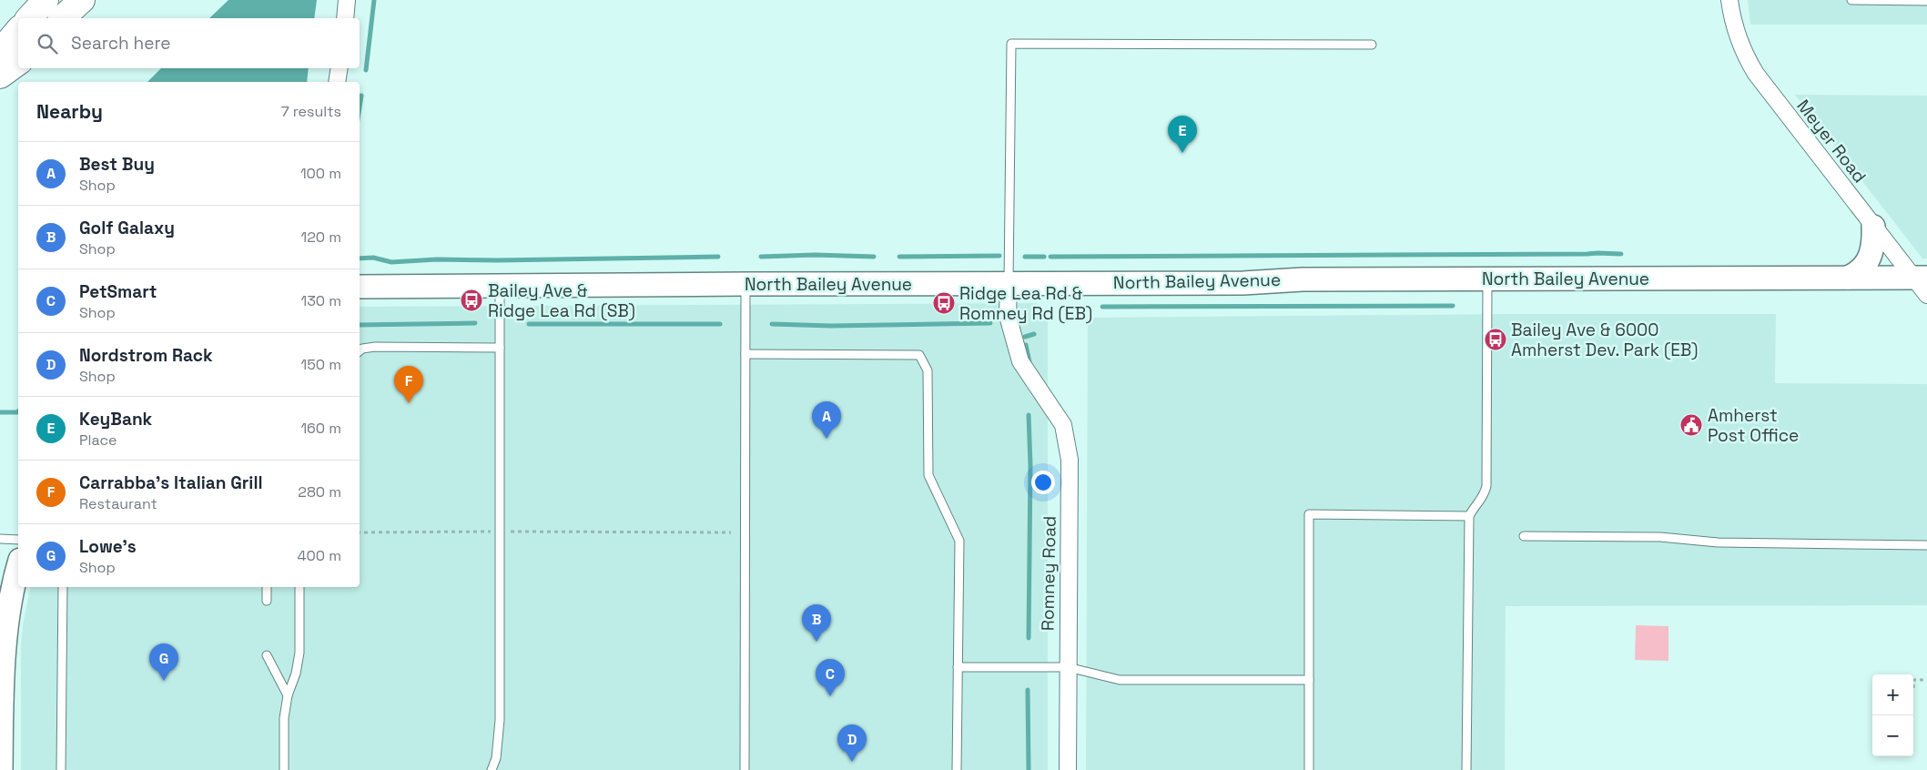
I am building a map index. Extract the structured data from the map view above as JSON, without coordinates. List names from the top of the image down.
{
  "streets": {
    "street": ["Meyer Road", "North Bailey Avenue", "Romney Road"]
  },
  "crossings": [
    ["Meyer Road", "North Bailey Avenue"],
    ["North Bailey Avenue", "Romney Road"]
  ],
  "places": {
    "bus stop": ["Bailey Ave & Ridge Lea Rd (SB)", "Ridge Lea Rd & Romney Rd (EB)", "Bailey Ave & 6000 Amherst Dev. Park (EB)"],
    "public building": ["Amherst Post Office"]
  },
  "page": {
    "search": "Search here",
    "heading": ["Nearby", "7 results"],
    "pins": [
      "E",
      "F",
      "A",
      "B",
      "G",
      "C",
      "D"
    ],
    "list": [
      {
        "mark": "A",
        "name": "Best Buy",
        "note": "Shop",
        "value": "100 m"
      },
      {
        "mark": "B",
        "name": "Golf Galaxy",
        "note": "Shop",
        "value": "120 m"
      },
      {
        "mark": "C",
        "name": "PetSmart",
        "note": "Shop",
        "value": "130 m"
      },
      {
        "mark": "D",
        "name": "Nordstrom Rack",
        "note": "Shop",
        "value": "150 m"
      },
      {
        "mark": "E",
        "name": "KeyBank",
        "note": "Place",
        "value": "160 m"
      },
      {
        "mark": "F",
        "name": "Carrabba's Italian Grill",
        "note": "Restaurant",
        "value": "280 m"
      },
      {
        "mark": "G",
        "name": "Lowe's",
        "note": "Shop",
        "value": "400 m"
      }
    ],
    "map_buttons": ["+", "−"]
  }
}
